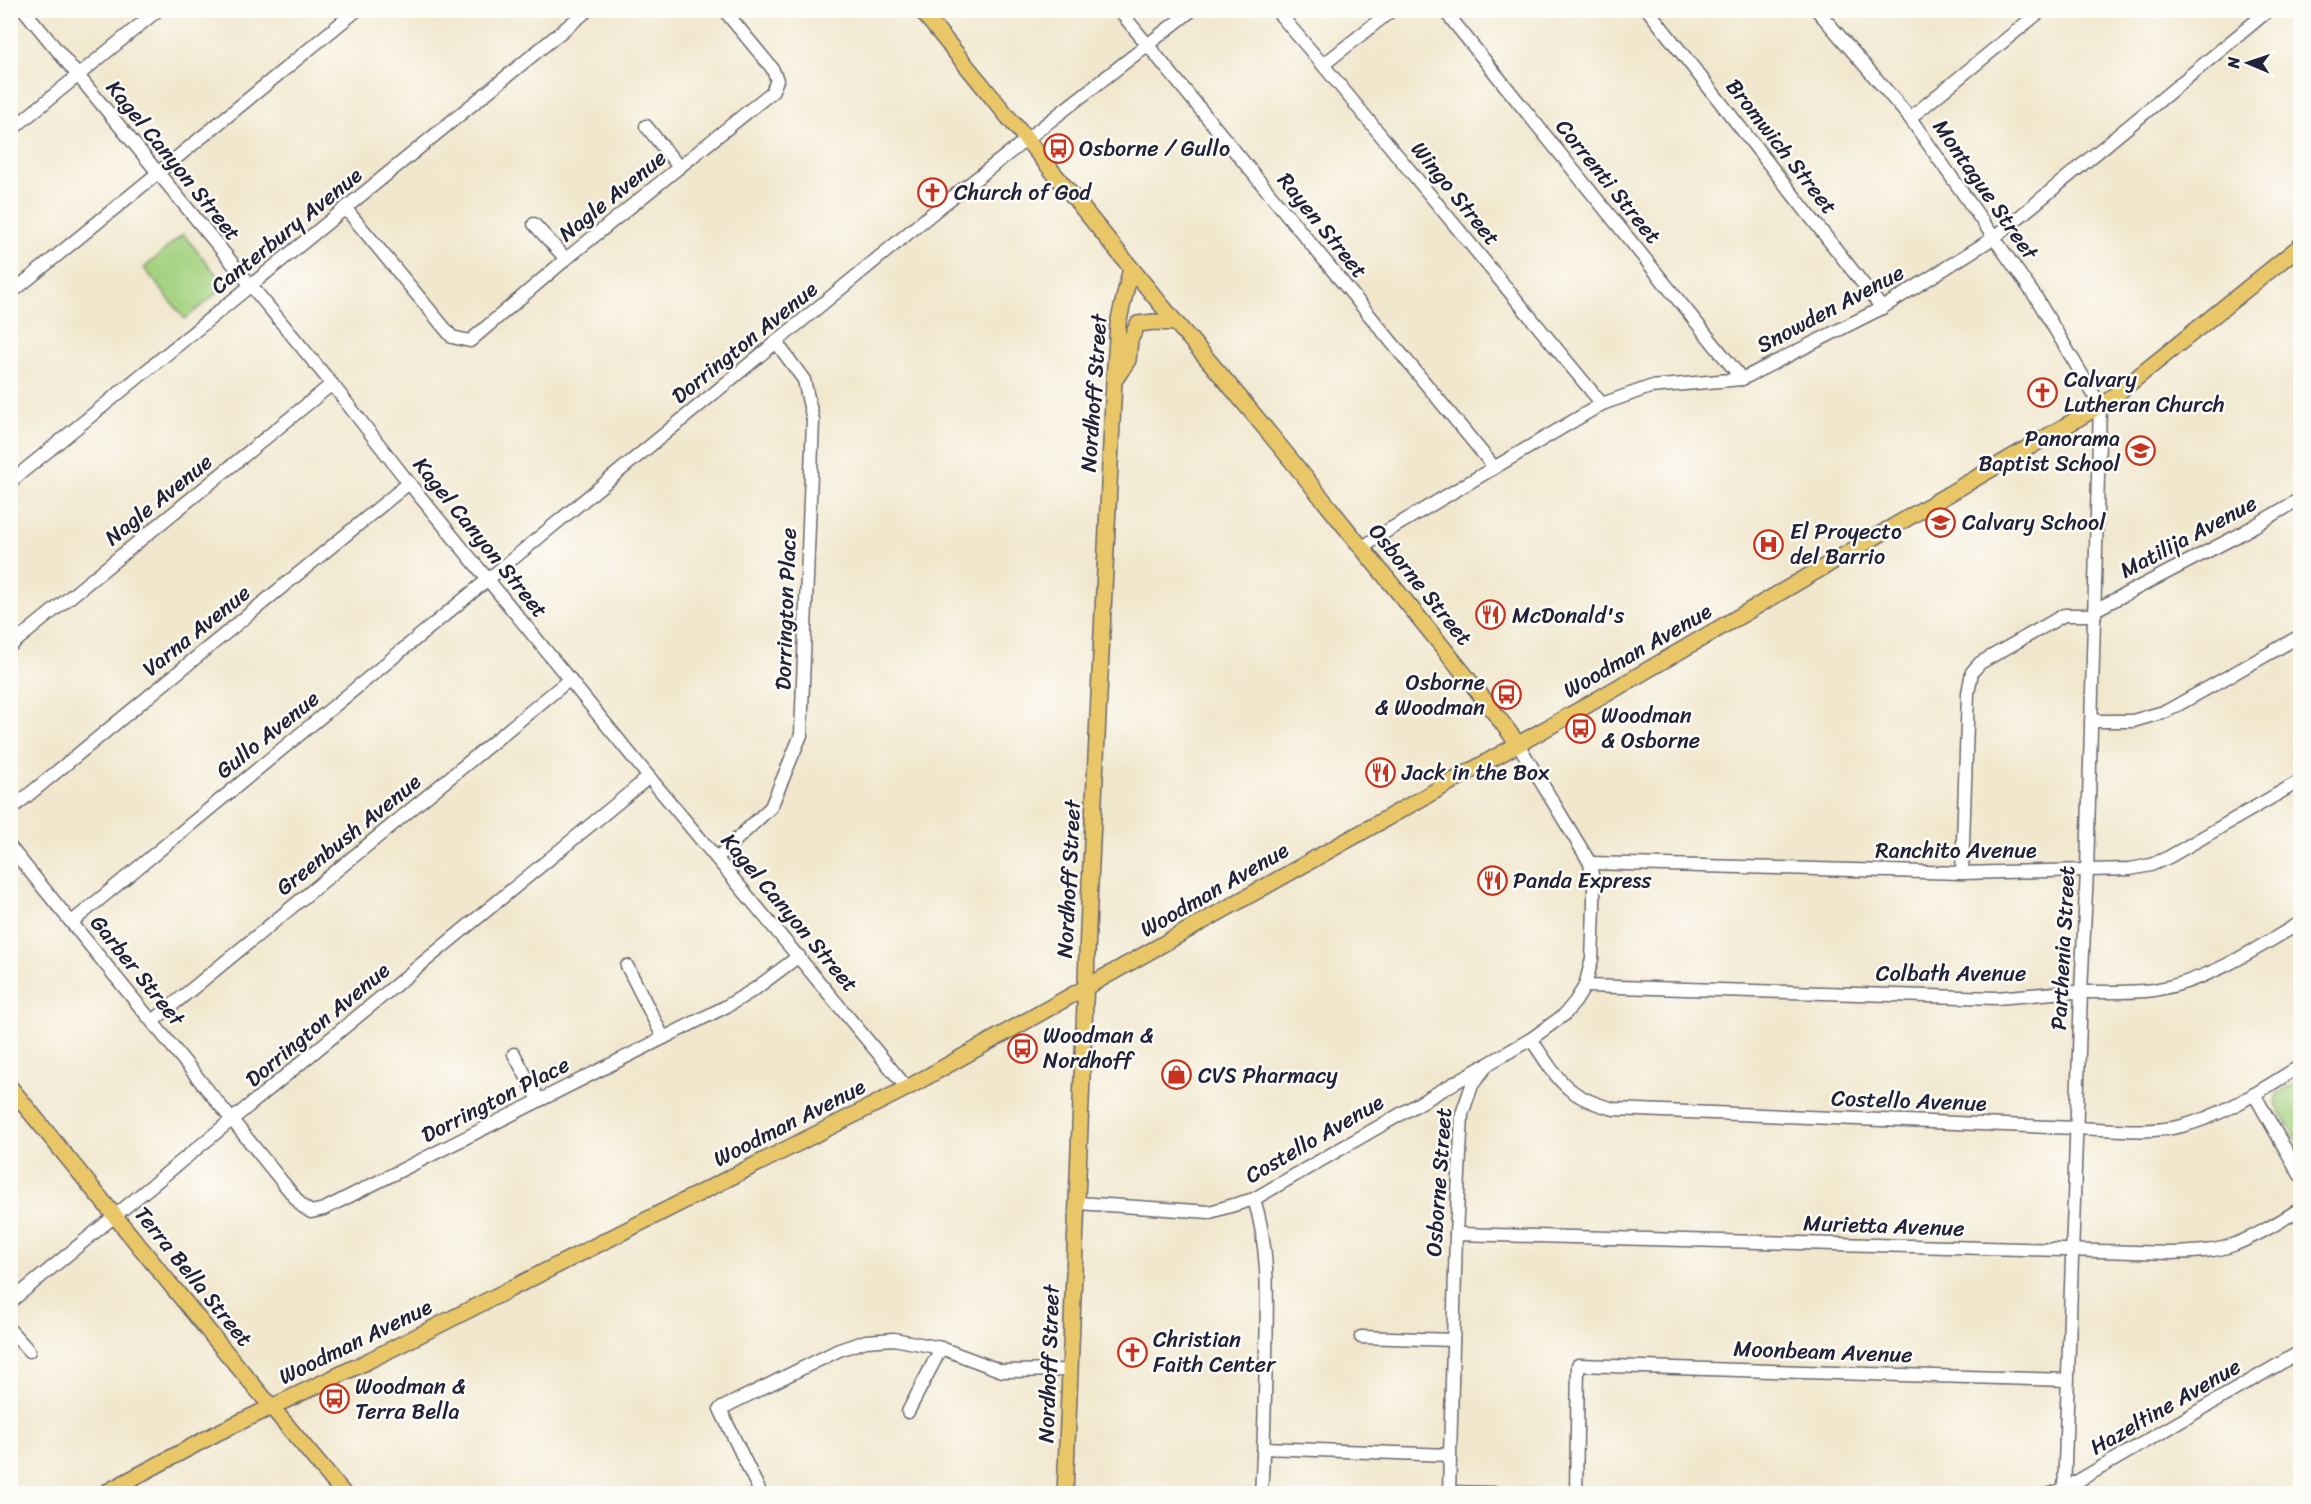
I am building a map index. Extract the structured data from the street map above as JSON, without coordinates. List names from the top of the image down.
{
  "streets": {
    "main road": [
      "Nordhoff Street",
      "Osborne Street",
      "Woodman Avenue",
      "Terra Bella Street"
    ],
    "street": [
      "Bromwich Street",
      "Kagel Canyon Street",
      "Correnti Street",
      "Montague Street",
      "Wingo Street",
      "Nagle Avenue",
      "Rayen Street",
      "Canterbury Avenue",
      "Snowden Avenue",
      "Dorrington Avenue",
      "Matilija Avenue",
      "Dorrington Place",
      "Varna Avenue",
      "Gullo Avenue",
      "Greenbush Avenue",
      "Ranchito Avenue",
      "Parthenia Street",
      "Garber Street",
      "Colbath Avenue",
      "Costello Avenue",
      "Murietta Avenue",
      "Moonbeam Avenue",
      "Hazeltine Avenue"
    ]
  },
  "crossings": [
    ["Bromwich Street", "Snowden Avenue"],
    ["Kagel Canyon Street", "Nagle Avenue"],
    ["Kagel Canyon Street", "Canterbury Avenue"],
    ["Kagel Canyon Street", "Dorrington Avenue"],
    ["Kagel Canyon Street", "Dorrington Place"],
    ["Kagel Canyon Street", "Varna Avenue"],
    ["Kagel Canyon Street", "Woodman Avenue"],
    ["Kagel Canyon Street", "Gullo Avenue"],
    ["Kagel Canyon Street", "Greenbush Avenue"],
    ["Correnti Street", "Snowden Avenue"],
    ["Montague Street", "Snowden Avenue"],
    ["Montague Street", "Woodman Avenue"],
    ["Montague Street", "Parthenia Street"],
    ["Wingo Street", "Snowden Avenue"],
    ["Nagle Avenue", "Canterbury Avenue"],
    ["Rayen Street", "Snowden Avenue"],
    ["Snowden Avenue", "Osborne Street"],
    ["Dorrington Avenue", "Osborne Street"],
    ["Dorrington Avenue", "Dorrington Place"],
    ["Dorrington Avenue", "Gullo Avenue"],
    ["Dorrington Avenue", "Garber Street"],
    ["Dorrington Avenue", "Terra Bella Street"],
    ["Nordhoff Street", "Osborne Street"],
    ["Nordhoff Street", "Woodman Avenue"],
    ["Nordhoff Street", "Costello Avenue"],
    ["Matilija Avenue", "Ranchito Avenue"],
    ["Matilija Avenue", "Parthenia Street"],
    ["Osborne Street", "Woodman Avenue"],
    ["Osborne Street", "Ranchito Avenue"],
    ["Osborne Street", "Colbath Avenue"],
    ["Osborne Street", "Costello Avenue"],
    ["Osborne Street", "Murietta Avenue"],
    ["Dorrington Place", "Garber Street"],
    ["Woodman Avenue", "Parthenia Street"],
    ["Woodman Avenue", "Terra Bella Street"],
    ["Gullo Avenue", "Garber Street"],
    ["Greenbush Avenue", "Garber Street"],
    ["Ranchito Avenue", "Parthenia Street"],
    ["Parthenia Street", "Colbath Avenue"],
    ["Parthenia Street", "Costello Avenue"],
    ["Parthenia Street", "Murietta Avenue"],
    ["Parthenia Street", "Moonbeam Avenue"],
    ["Parthenia Street", "Hazeltine Avenue"]
  ],
  "places": {
    "bus stop": [
      "Osborne / Gullo",
      "Osborne & Woodman",
      "Woodman & Osborne",
      "Woodman & Nordhoff",
      "Woodman & Terra Bella"
    ],
    "church": ["Church of God", "Calvary Lutheran Church", "Christian Faith Center"],
    "school or university": ["Panorama Baptist School", "Calvary School"],
    "hospital": ["El Proyecto del Barrio"],
    "restaurant": ["McDonald's", "Jack in the Box", "Panda Express"],
    "shop": ["CVS Pharmacy"]
  },
  "north": "left"
}
